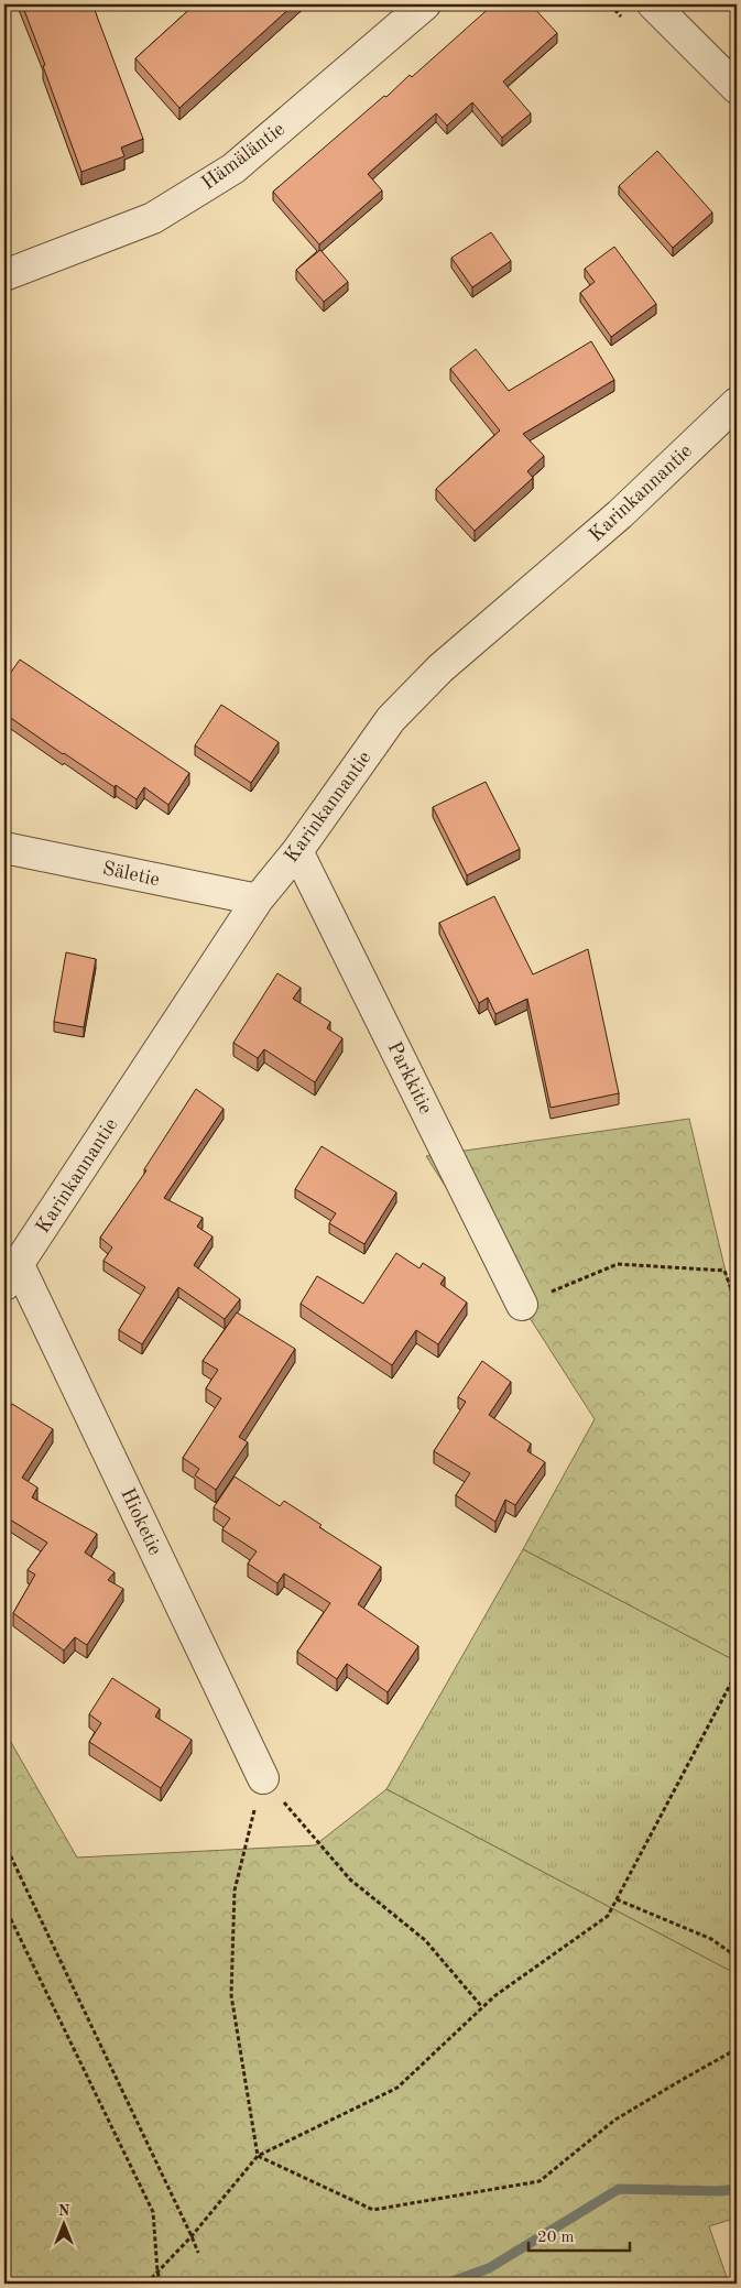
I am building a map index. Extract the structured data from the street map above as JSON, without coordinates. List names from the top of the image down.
{
  "streets": {
    "street": [
      "Hämäläntie",
      "Karinkannantie",
      "Säletie",
      "Parkkitie",
      "Hioketie"
    ]
  },
  "crossings": [
    ["Karinkannantie", "Säletie"],
    ["Karinkannantie", "Parkkitie"],
    ["Karinkannantie", "Hioketie"]
  ],
  "scale_bar": "20 m",
  "north": "top"
}
